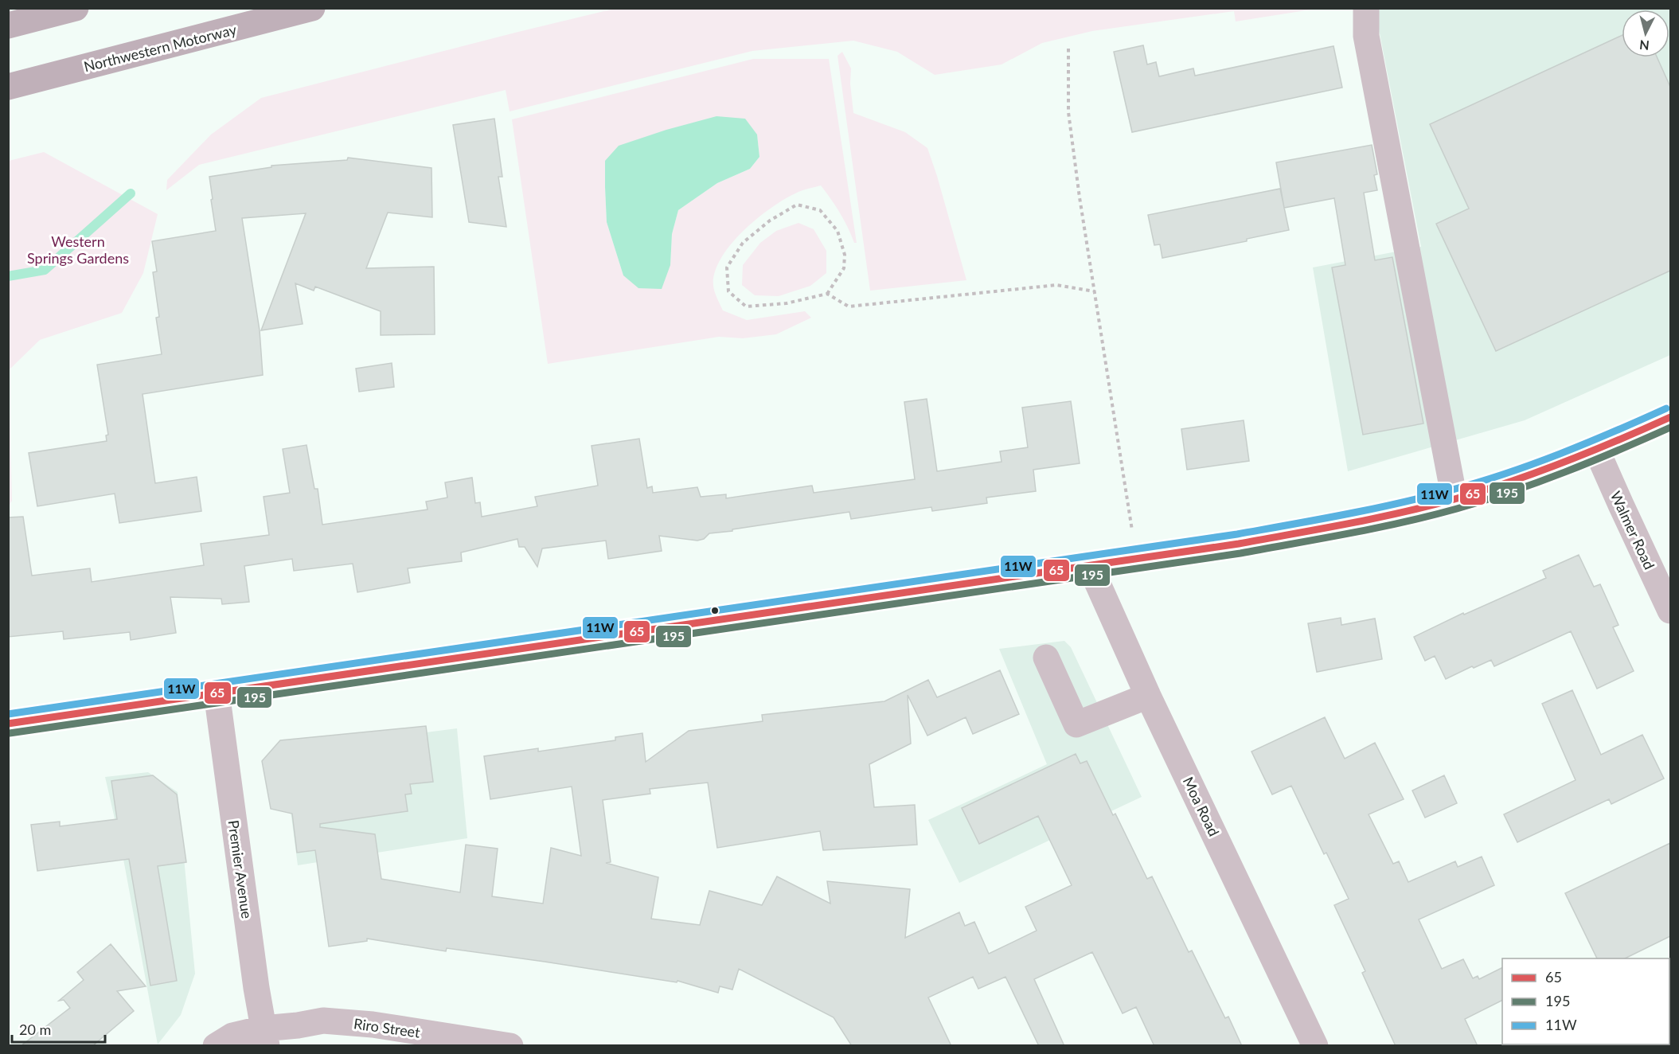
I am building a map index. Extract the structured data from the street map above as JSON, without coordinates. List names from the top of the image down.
{
  "streets": {
    "highway": ["Northwestern Motorway"],
    "street": [
      "Walmer Road",
      "Moa Road",
      "Premier Avenue",
      "Riro Street"
    ]
  },
  "crossings": [
    ["Premier Avenue", "Riro Street"]
  ],
  "parks": ["Western Springs Gardens"],
  "lines": ["transit line 11W", "transit line 65", "transit line 195"],
  "legend": ["65", "195", "11W"],
  "scale_bar": "20 m",
  "north": "bottom"
}
